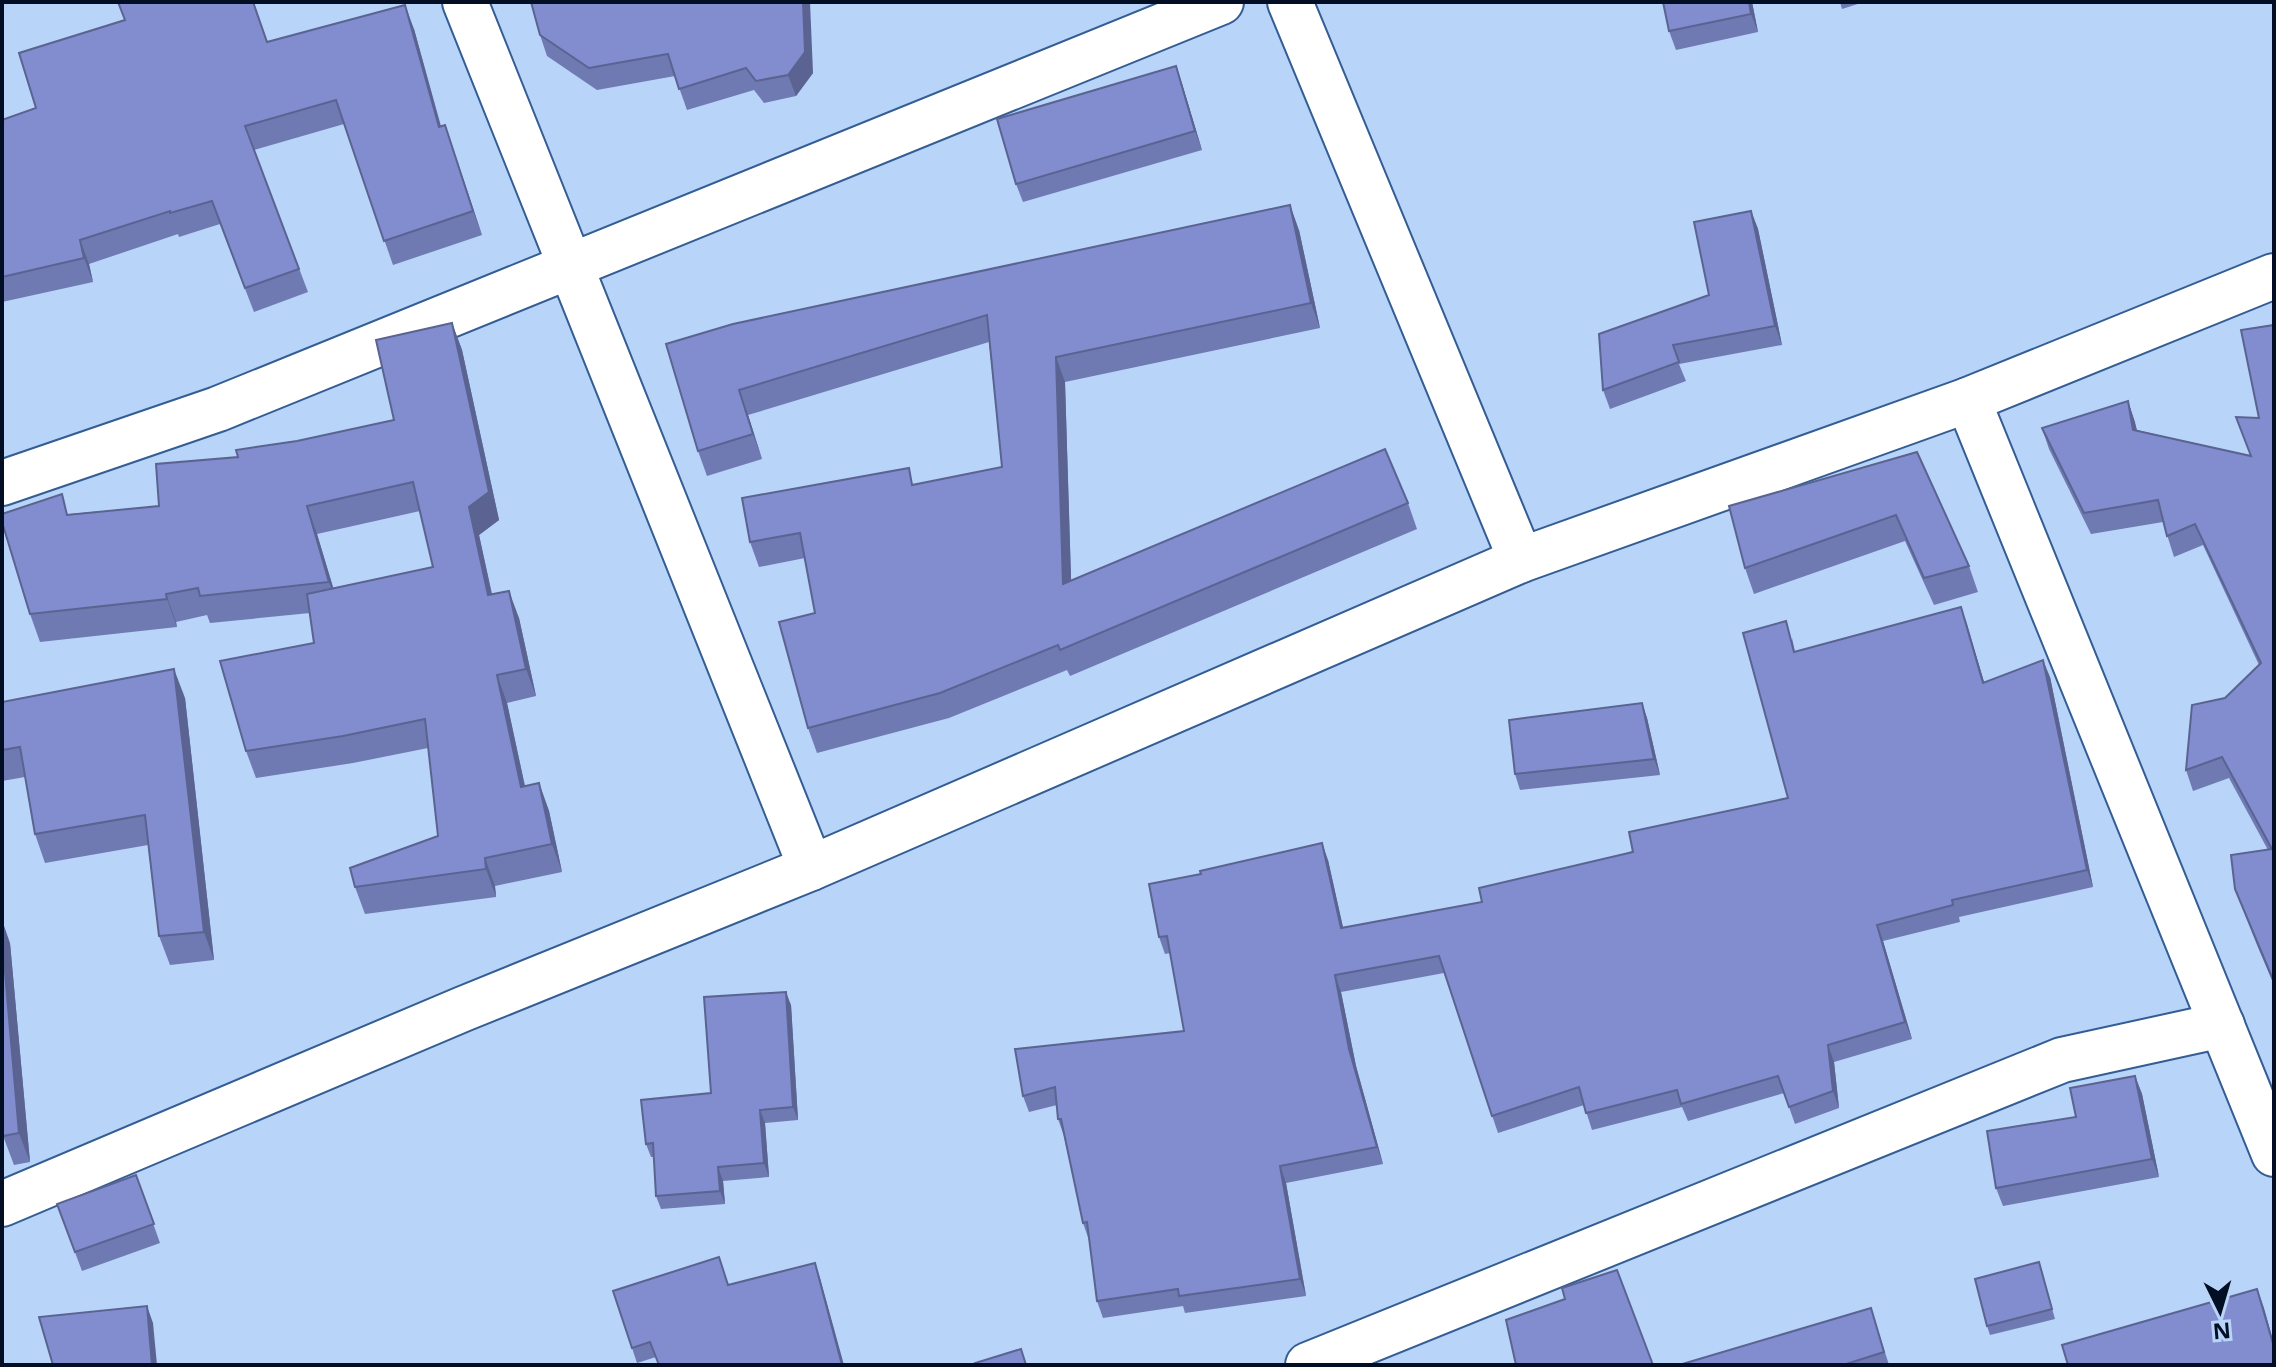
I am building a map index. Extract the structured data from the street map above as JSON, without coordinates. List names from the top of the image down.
{
  "north": "bottom"
}
